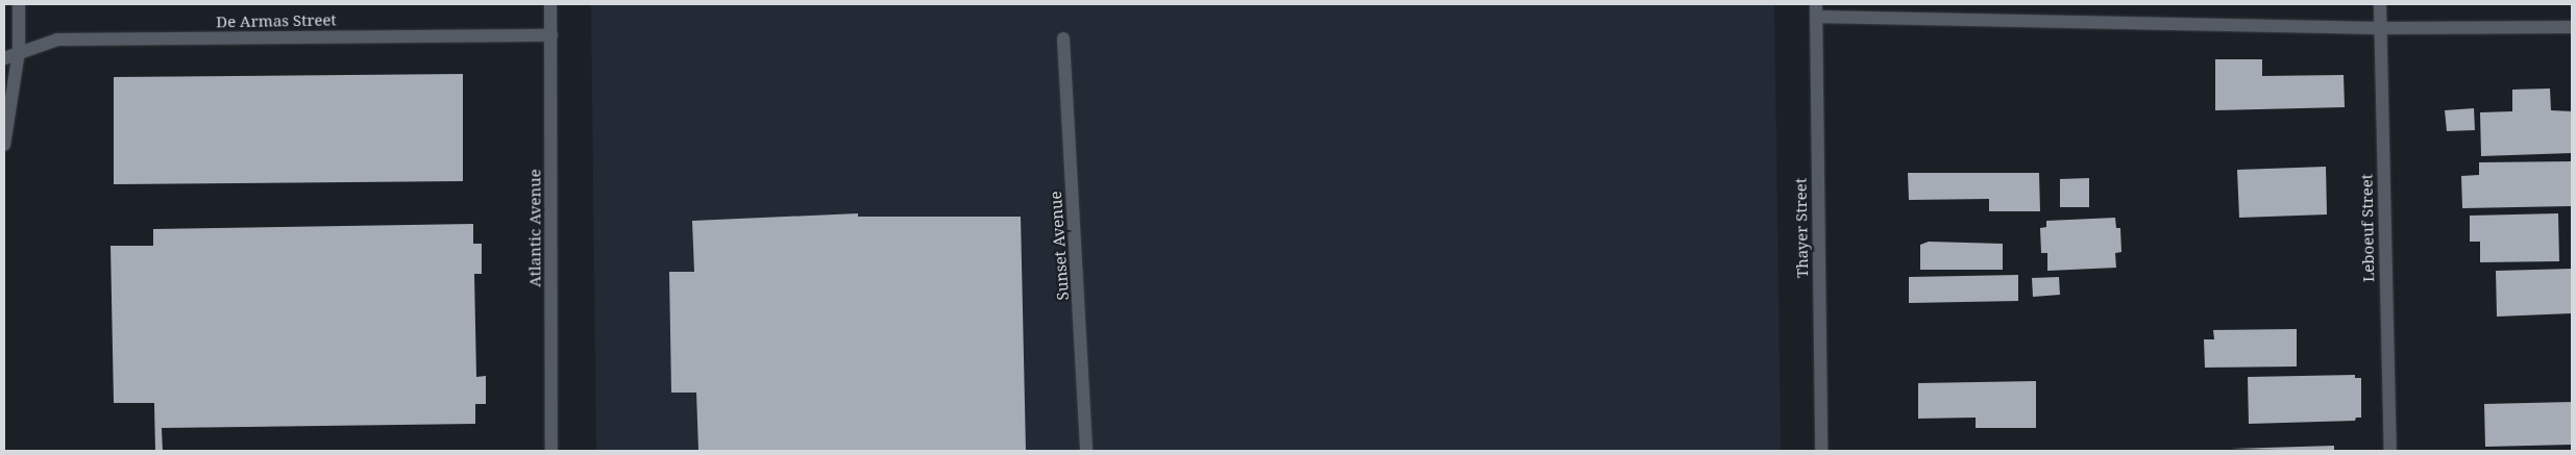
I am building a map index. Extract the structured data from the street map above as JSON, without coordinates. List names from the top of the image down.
{
  "streets": {
    "street": [
      "De Armas Street",
      "Atlantic Avenue",
      "Thayer Street",
      "Leboeuf Street",
      "Sunset Avenue"
    ]
  },
  "crossings": [
    ["De Armas Street", "Atlantic Avenue"]
  ]
}
